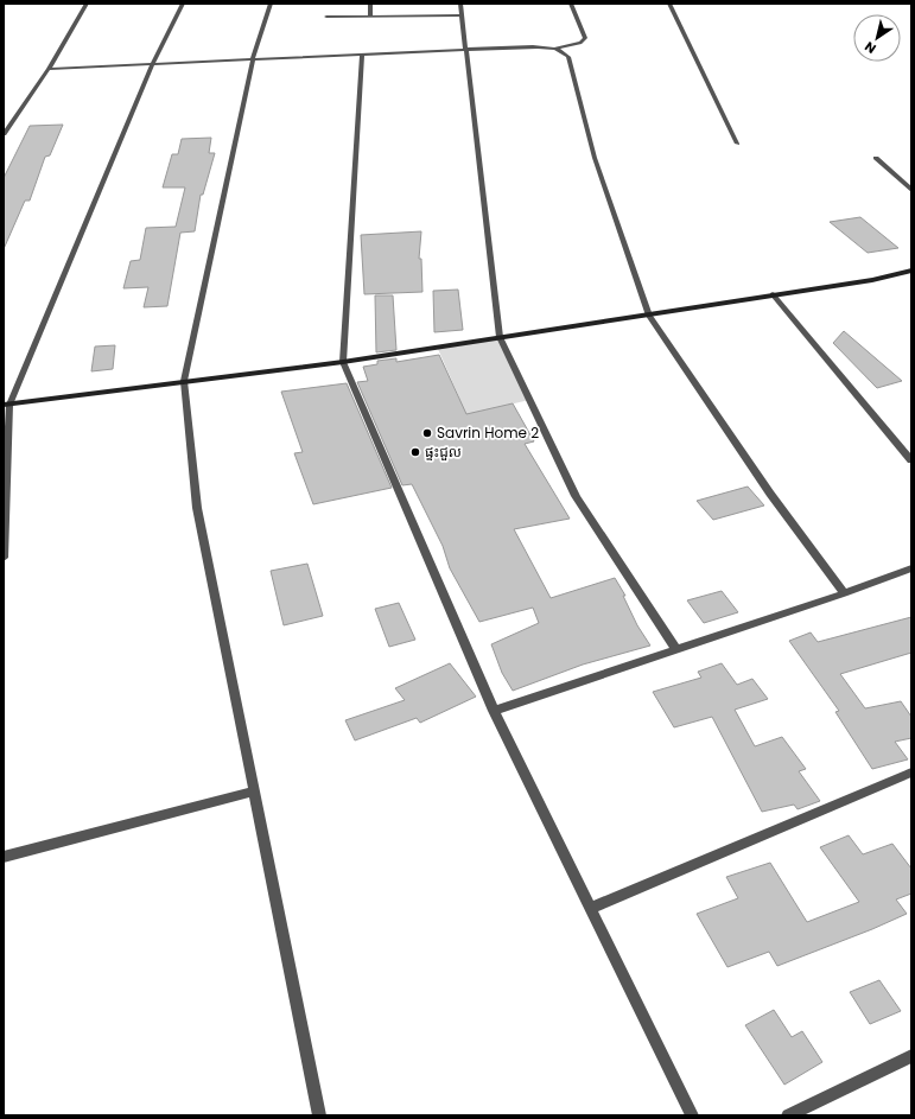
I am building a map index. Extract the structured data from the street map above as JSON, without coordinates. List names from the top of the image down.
{
  "places": ["Savrin Home 2", "ផ្ទះជួល"],
  "north": "bottom left"
}
